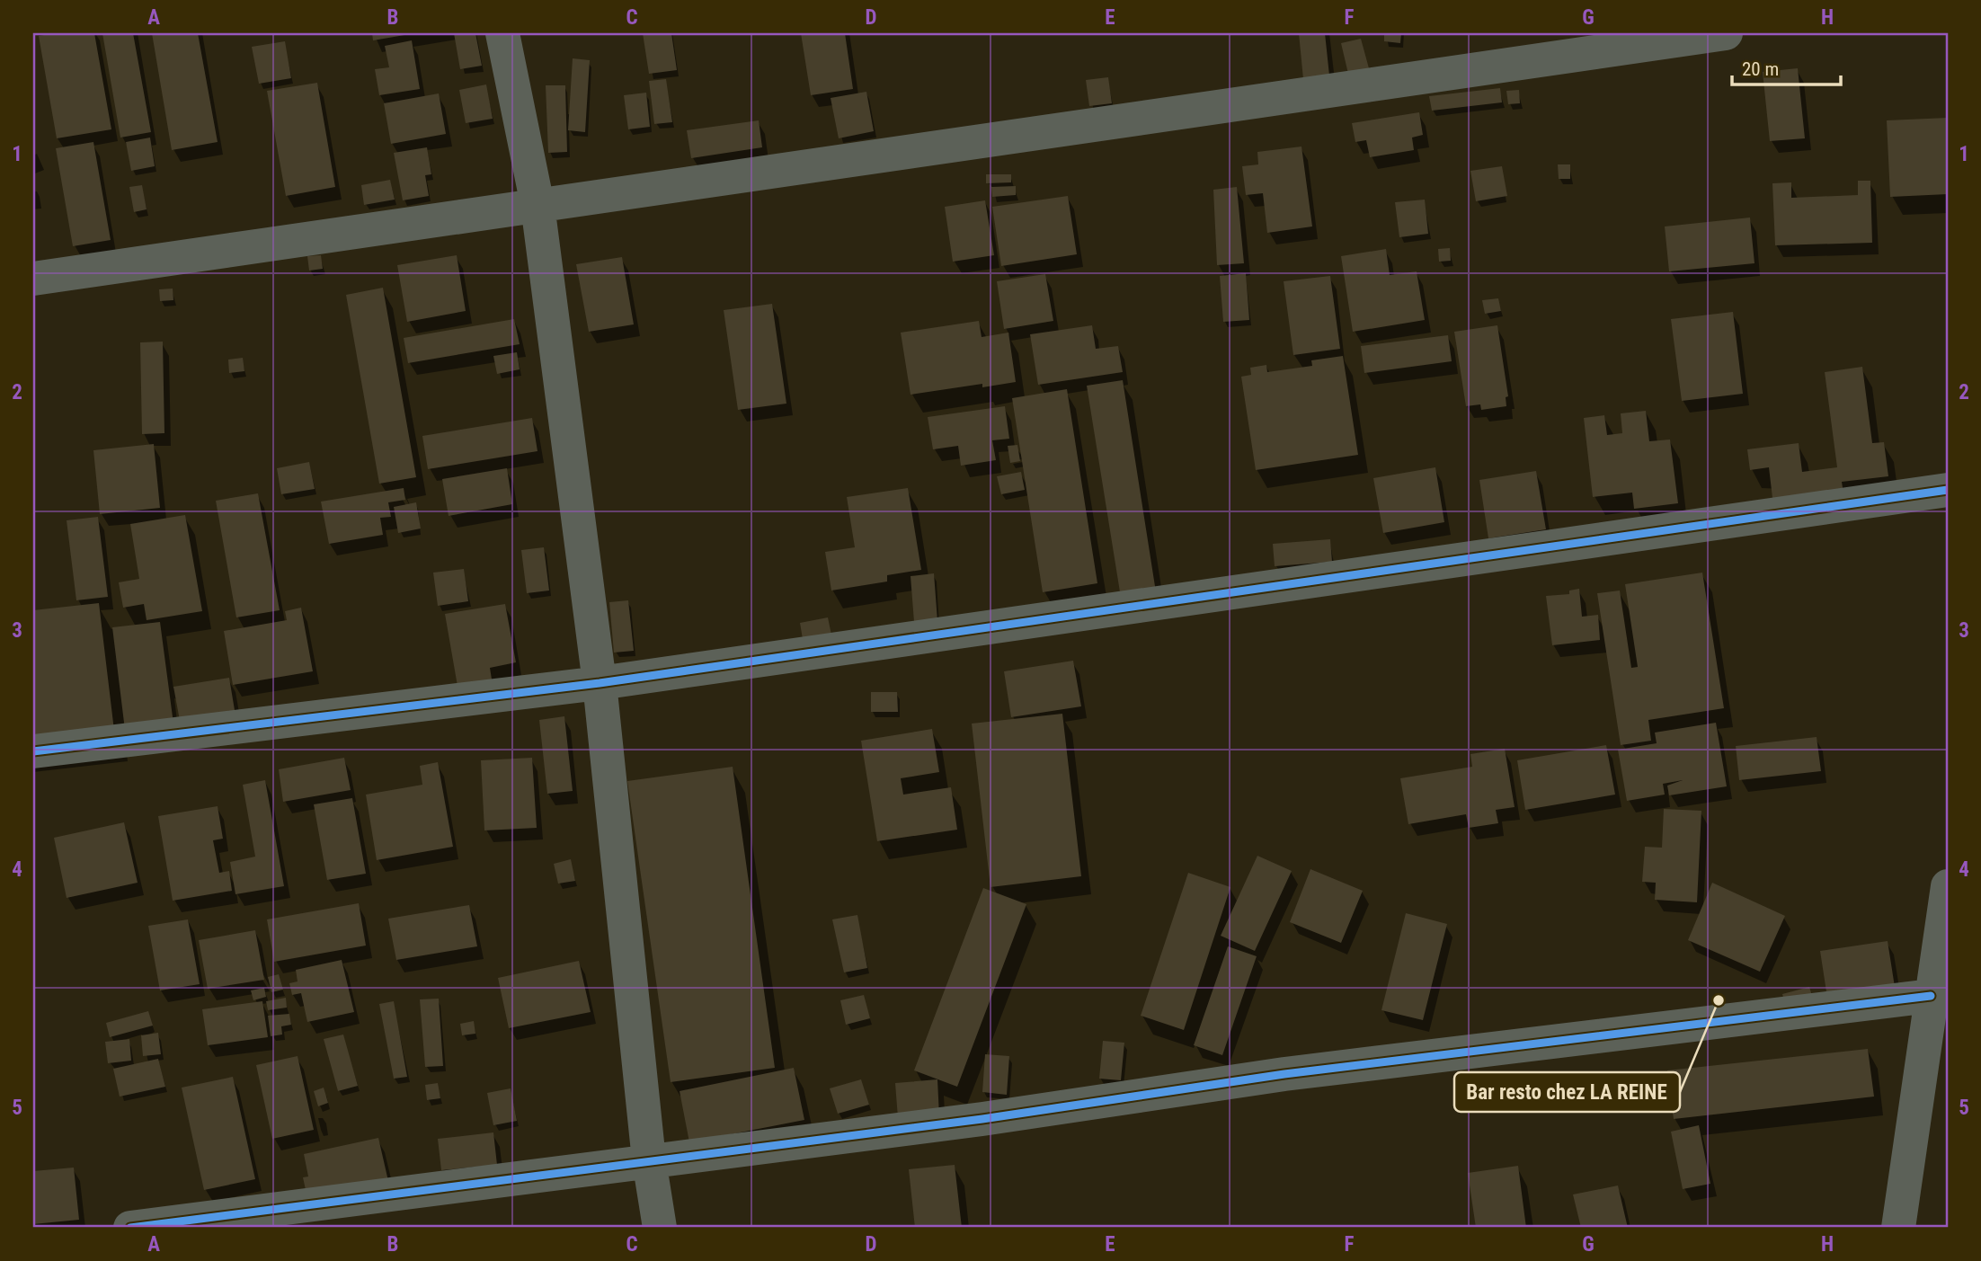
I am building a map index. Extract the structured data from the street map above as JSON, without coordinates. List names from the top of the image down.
{
  "places": ["Bar resto chez LA REINE"],
  "scale_bar": "20 m",
  "grid": {
    "columns": [
      "A",
      "B",
      "C",
      "D",
      "E",
      "F",
      "G",
      "H"
    ],
    "rows": [
      "1",
      "2",
      "3",
      "4",
      "5"
    ]
  }
}
